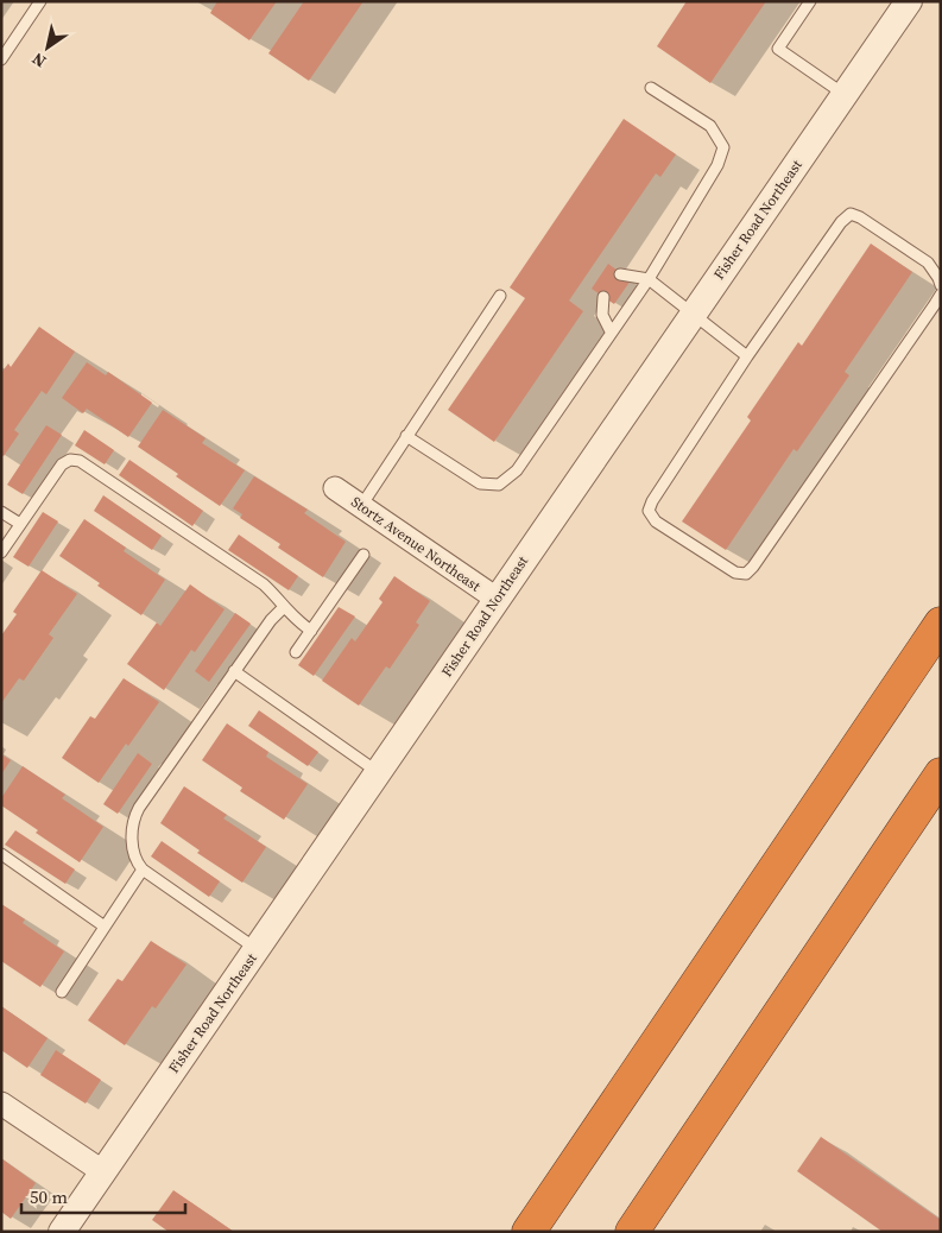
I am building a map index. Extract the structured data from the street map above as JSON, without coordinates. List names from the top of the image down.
{
  "streets": {
    "street": ["Fisher Road Northeast", "Stortz Avenue Northeast"]
  },
  "crossings": [
    ["Fisher Road Northeast", "Stortz Avenue Northeast"]
  ],
  "scale_bar": "50 m",
  "north": "bottom left"
}
